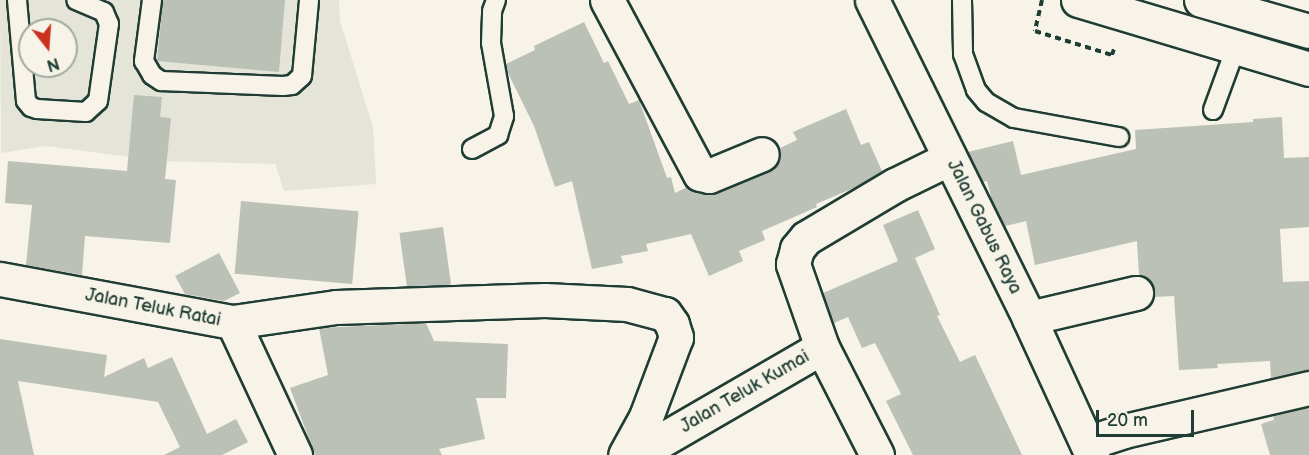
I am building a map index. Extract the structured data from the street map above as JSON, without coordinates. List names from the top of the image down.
{
  "streets": {
    "main road": ["Jalan Gabus Raya", "Jalan Teluk Ratai", "Jalan Teluk Kumai"]
  },
  "scale_bar": "20 m",
  "north": "bottom"
}
